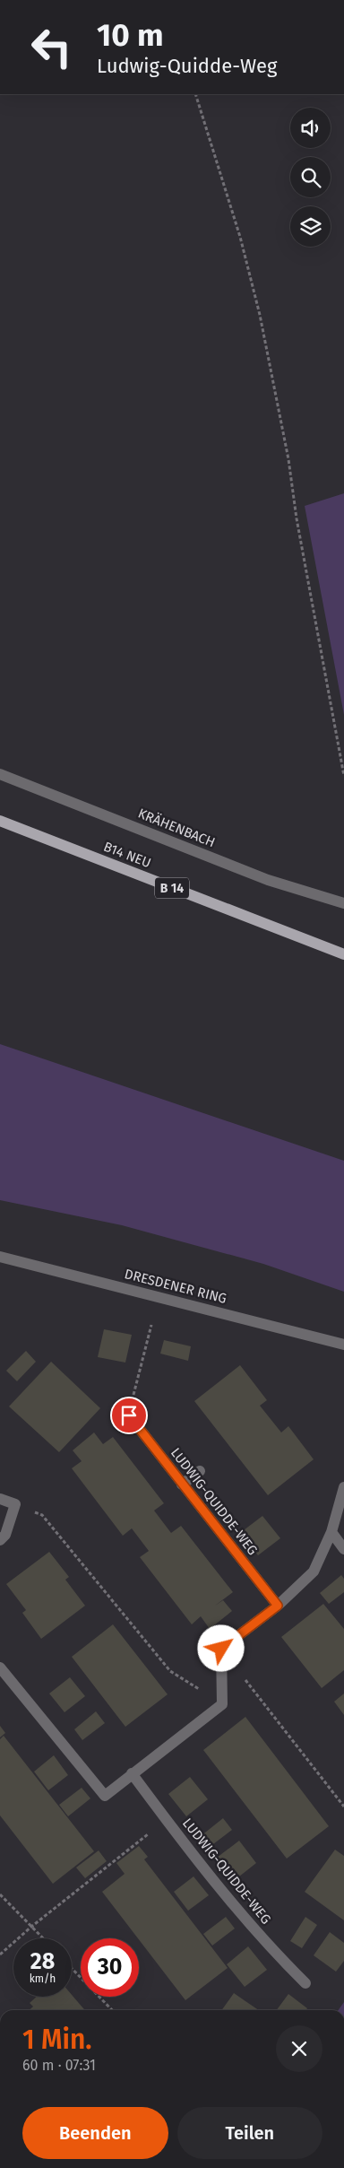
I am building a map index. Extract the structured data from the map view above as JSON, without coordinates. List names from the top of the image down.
{
  "streets": {
    "main road": ["B14 NEU", "B 14"],
    "street": ["KRÄHENBACH", "DRESDENER RING", "LUDWIG-QUIDDE-WEG"]
  },
  "page": {
    "turn": ["10 m", "Ludwig-Quidde-Weg"],
    "speed": "28 km/h",
    "limit": "30",
    "heading": ["1 Min.", "60 m · 07:31"],
    "buttons": ["Beenden", "Teilen"]
  }
}
